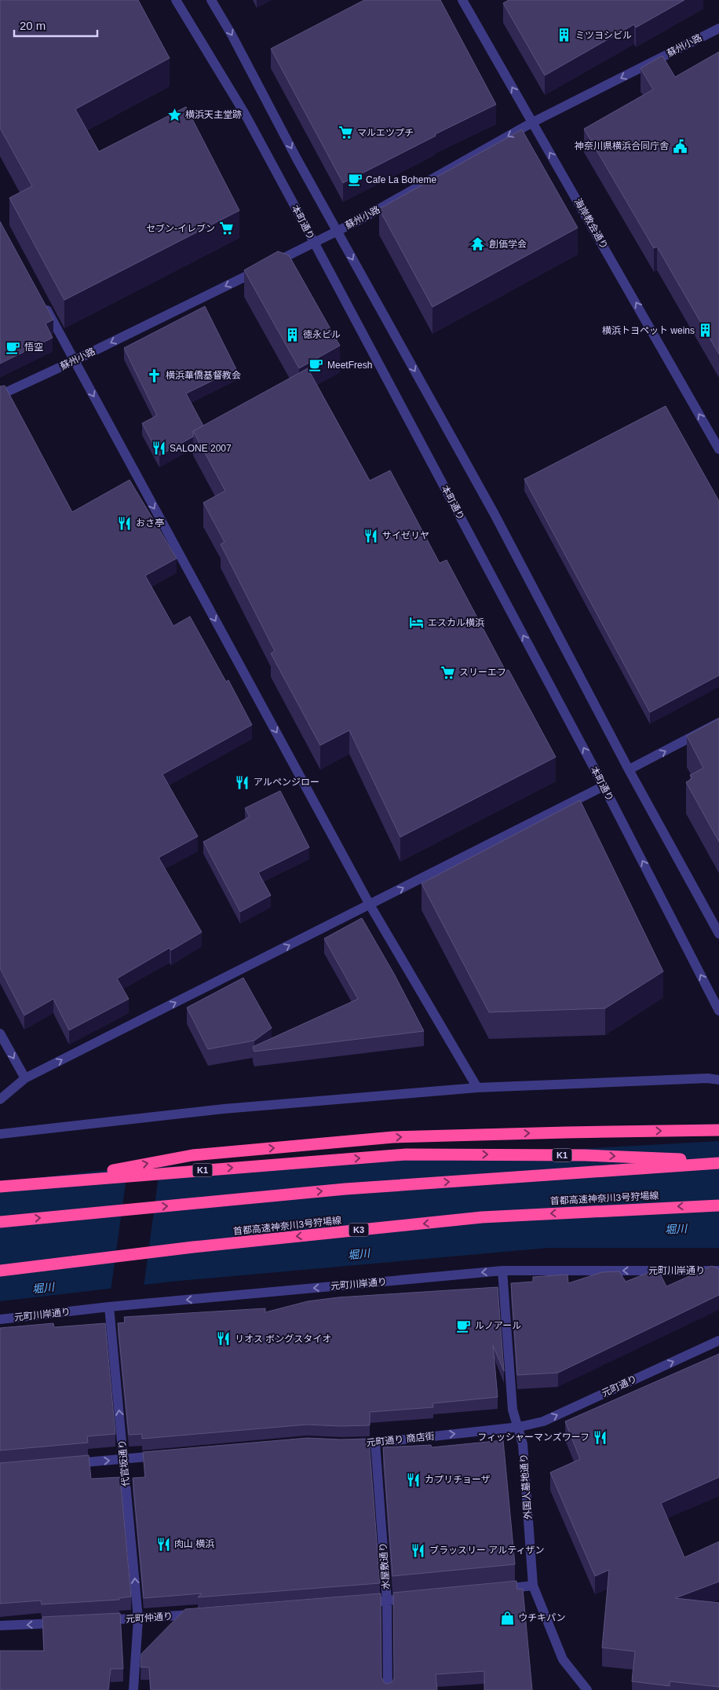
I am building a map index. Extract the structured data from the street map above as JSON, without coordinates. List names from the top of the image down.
{
  "streets": {
    "highway": ["K1", "首都高速神奈川3号狩場線", "K3"],
    "street": [
      "蘇州小路",
      "本町通り",
      "海岸教会通り",
      "元町川岸通り",
      "元町通り",
      "元町通り 商店街",
      "代官坂通り",
      "外国人墓地通り",
      "水屋敷通り",
      "元町仲通り"
    ]
  },
  "crossings": [
    ["蘇州小路", "本町通り"],
    ["蘇州小路", "海岸教会通り"],
    ["元町川岸通り", "代官坂通り"],
    ["元町川岸通り", "外国人墓地通り"],
    ["元町通り", "元町通り 商店街"],
    ["元町通り", "外国人墓地通り"],
    ["元町通り 商店街", "外国人墓地通り"],
    ["元町通り 商店街", "水屋敷通り"],
    ["代官坂通り", "元町仲通り"]
  ],
  "one_way": [
    "蘇州小路",
    "海岸教会通り",
    "元町川岸通り",
    "元町通り",
    "元町通り 商店街",
    "代官坂通り"
  ],
  "water": ["堀川"],
  "places": {
    "building": ["ミツヨシビル", "横浜トヨペット weins", "徳永ビル"],
    "place": ["横浜天主堂跡"],
    "supermarket": ["マルエツプチ", "セブン-イレブン", "スリーエフ"],
    "public building": ["神奈川県横浜合同庁舎"],
    "cafe": [
      "Cafe La Boheme",
      "悟空",
      "MeetFresh",
      "ルノアール"
    ],
    "temple": ["創価学会"],
    "church": ["横浜華僑基督教会"],
    "restaurant": [
      "SALONE 2007",
      "おさ亭",
      "サイゼリヤ",
      "アルペンジロー",
      "リオス ボングスタイオ",
      "フィッシャーマンズワーフ",
      "カプリチョーザ",
      "肉山 横浜",
      "ブラッスリー アルティザン"
    ],
    "hotel": ["エスカル横浜"],
    "shop": ["ウチキパン"]
  },
  "scale_bar": "20 m"
}
